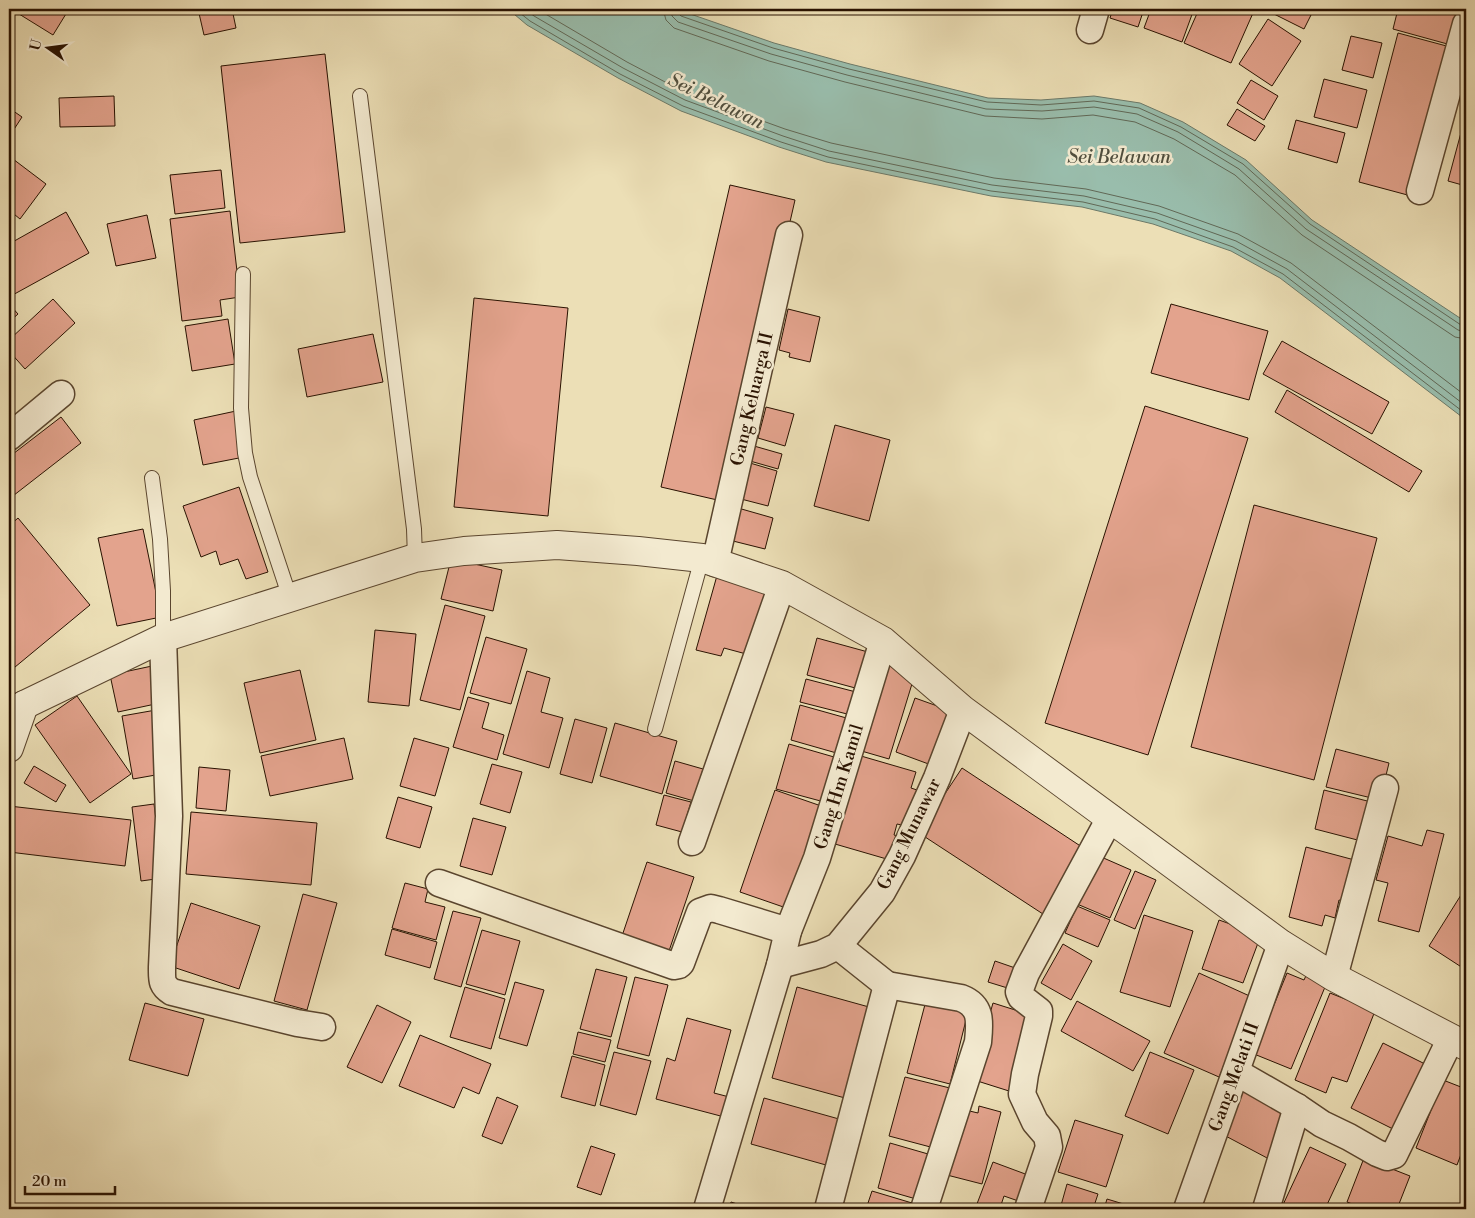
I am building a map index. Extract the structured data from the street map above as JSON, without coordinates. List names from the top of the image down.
{
  "streets": {
    "street": [
      "Gang Keluarga II",
      "Gang Hm Kamil",
      "Gang Munawar",
      "Gang Melati II"
    ]
  },
  "crossings": [
    ["Gang Hm Kamil", "Gang Munawar"]
  ],
  "water": ["Sei Belawan"],
  "scale_bar": "20 m",
  "north": "left"
}
